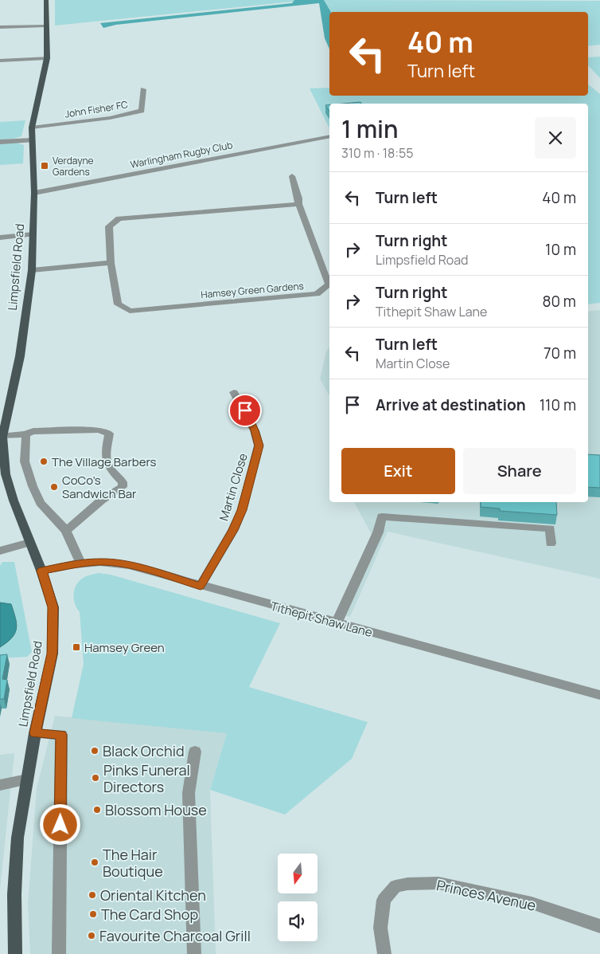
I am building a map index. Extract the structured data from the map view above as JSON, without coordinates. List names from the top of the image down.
{
  "streets": {
    "main road": ["Limpsfield Road"],
    "street": [
      "John Fisher FC",
      "Warlingham Rugby Club",
      "Hamsey Green Gardens",
      "Martin Close",
      "Tithepit Shaw Lane",
      "Princes Avenue"
    ]
  },
  "crossings": [
    ["John Fisher FC", "Limpsfield Road"],
    ["Warlingham Rugby Club", "Limpsfield Road"],
    ["Limpsfield Road", "Tithepit Shaw Lane"],
    ["Martin Close", "Tithepit Shaw Lane"]
  ],
  "places": {
    "transit": ["Verdayne Gardens", "Hamsey Green"],
    "other": [
      "The Village Barbers",
      "CoCo's Sandwich Bar",
      "Black Orchid",
      "Pinks Funeral Directors",
      "Blossom House",
      "The Hair Boutique",
      "Oriental Kitchen",
      "The Card Shop",
      "Favourite Charcoal Grill"
    ]
  },
  "north": "bottom",
  "page": {
    "turn": ["40 m", "Turn left"],
    "heading": ["1 min", "310 m · 18:55"],
    "list": [
      {
        "name": "Turn left",
        "value": "40 m"
      },
      {
        "name": "Turn right",
        "note": "Limpsfield Road",
        "value": "10 m"
      },
      {
        "name": "Turn right",
        "note": "Tithepit Shaw Lane",
        "value": "80 m"
      },
      {
        "name": "Turn left",
        "note": "Martin Close",
        "value": "70 m"
      },
      {
        "name": "Arrive at destination",
        "value": "110 m"
      }
    ],
    "buttons": ["Exit", "Share"]
  }
}
